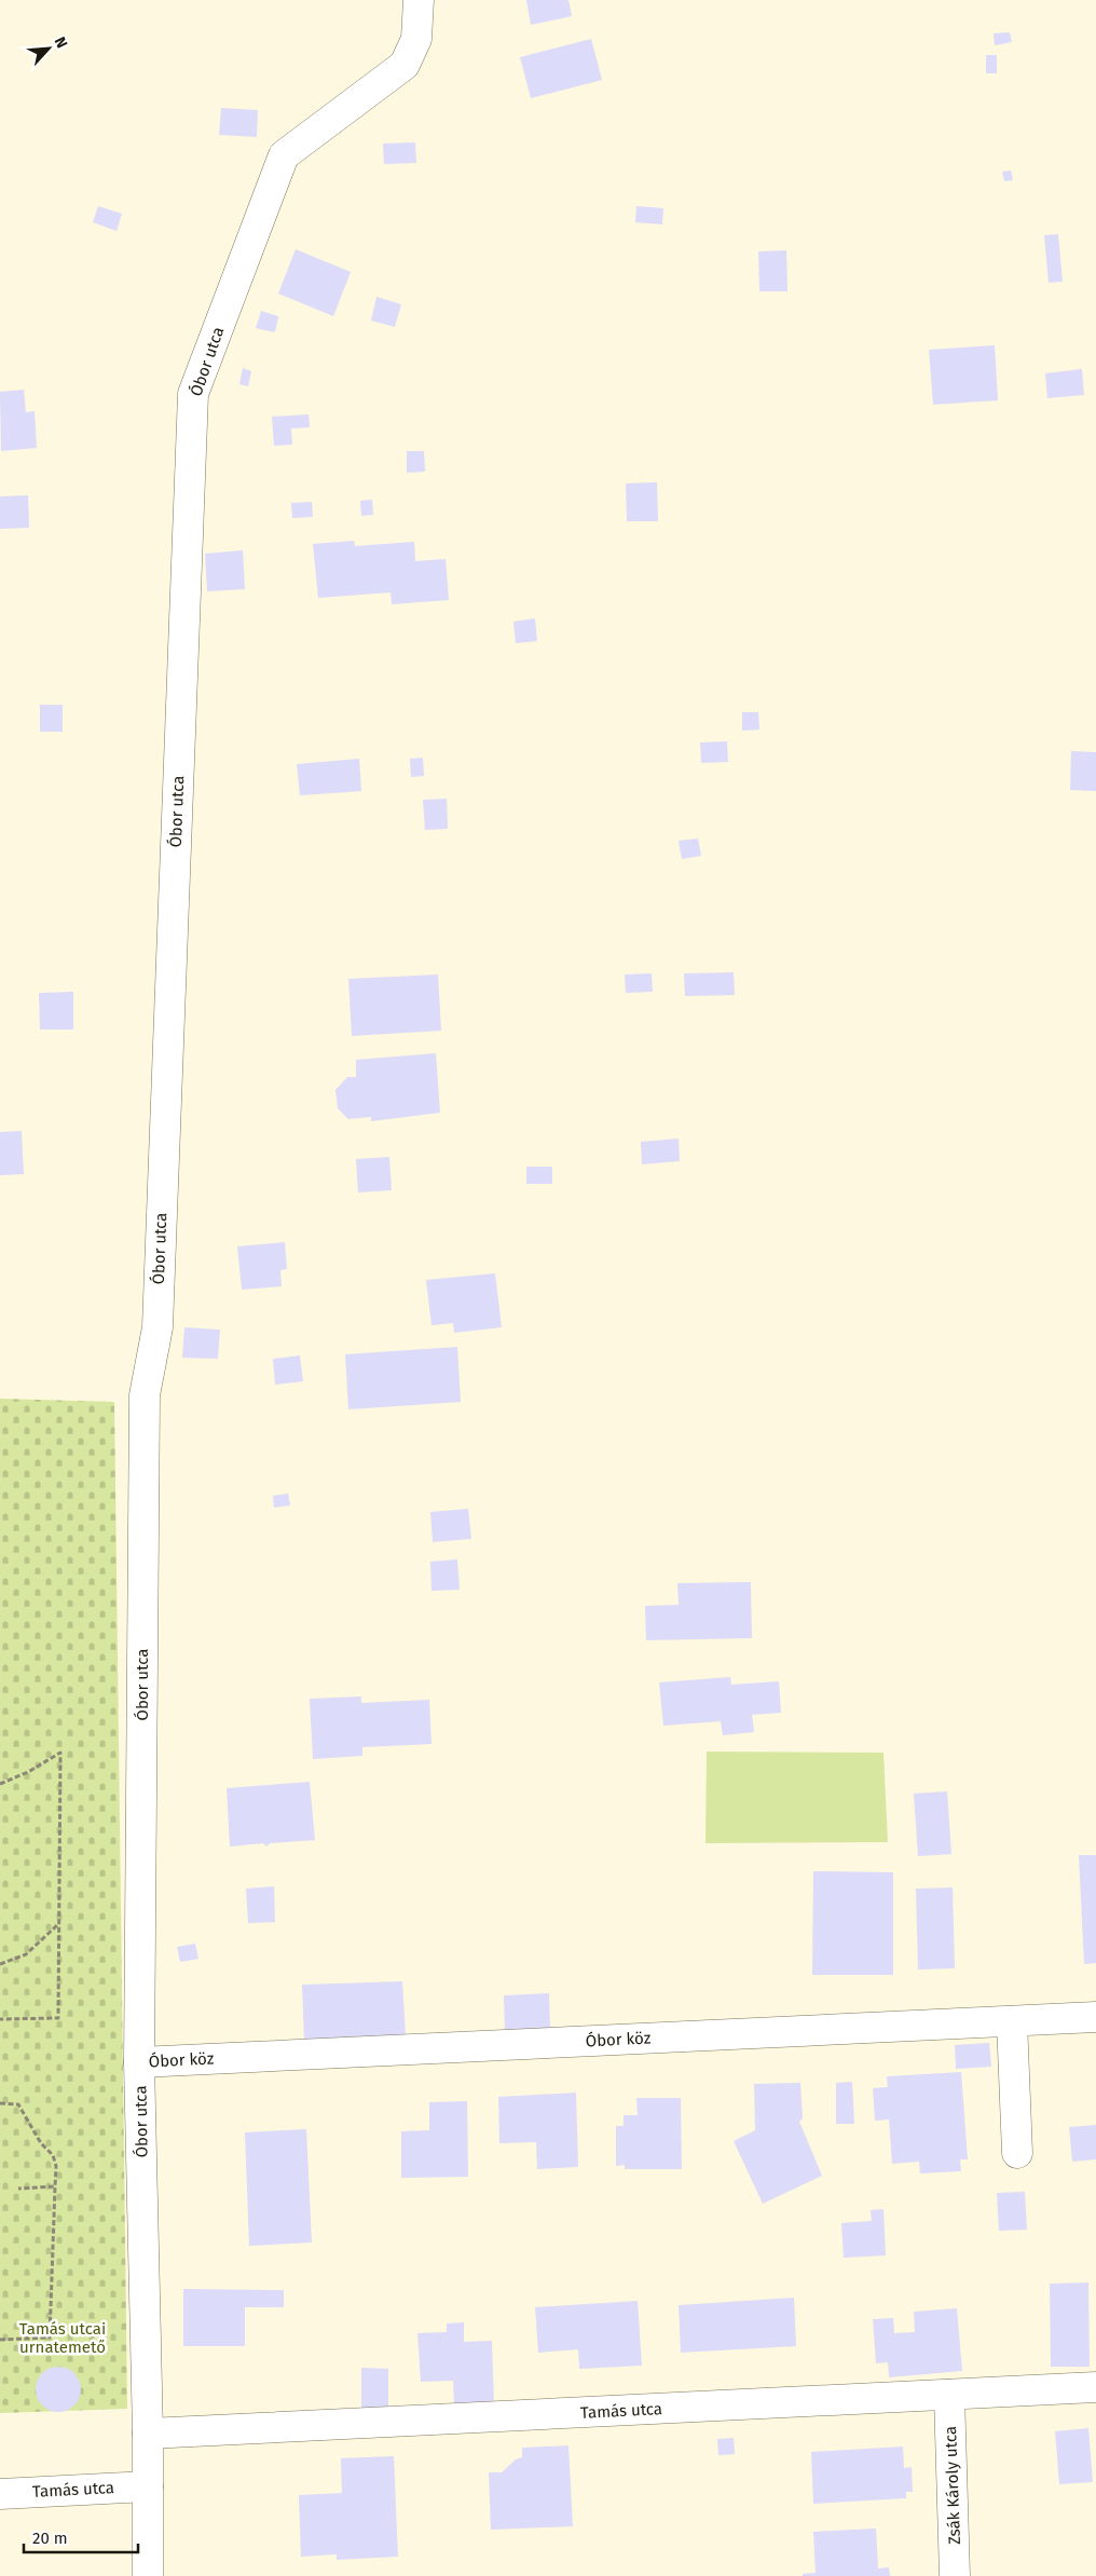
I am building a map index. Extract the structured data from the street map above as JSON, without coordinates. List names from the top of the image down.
{
  "streets": {
    "street": [
      "Óbor utca",
      "Óbor köz",
      "Tamás utca",
      "Zsák Károly utca"
    ]
  },
  "crossings": [
    ["Óbor utca", "Óbor köz"],
    ["Óbor utca", "Tamás utca"],
    ["Tamás utca", "Zsák Károly utca"]
  ],
  "parks": ["Tamás utcai urnatemető"],
  "scale_bar": "20 m",
  "north": "top right"
}
